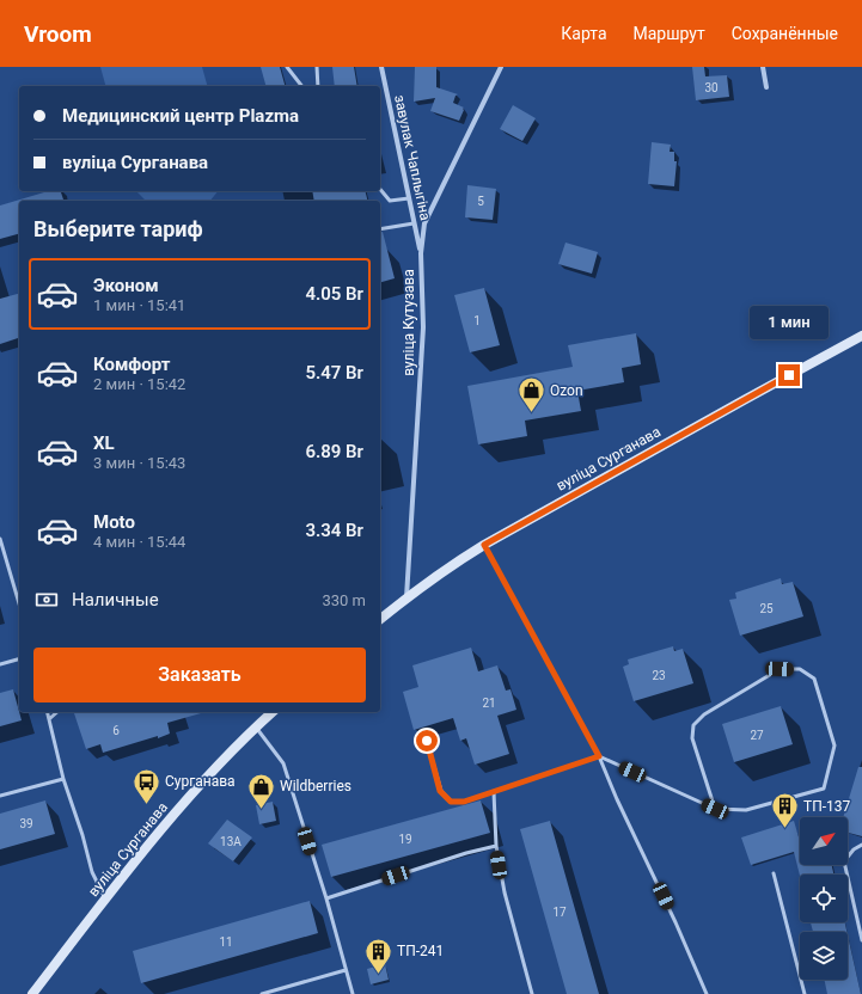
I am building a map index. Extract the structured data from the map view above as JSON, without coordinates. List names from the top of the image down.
{
  "streets": {
    "main road": ["вуліца Сурганава"],
    "street": ["завулак Чаплыгіна", "вуліца Кутузава"]
  },
  "crossings": [
    ["завулак Чаплыгіна", "вуліца Кутузава"],
    ["вуліца Кутузава", "вуліца Сурганава"]
  ],
  "places": {
    "shop": ["Ozon", "Wildberries"],
    "bus stop": ["Сурганава"],
    "building": ["ТП-137", "ТП-241"]
  },
  "house_numbers": [
    "30",
    "5",
    "1",
    "25",
    "23",
    "21",
    "6",
    "27",
    "39",
    "19",
    "13А",
    "17",
    "11"
  ],
  "north": "top right",
  "page": {
    "header": "Vroom",
    "nav": ["Карта", "Маршрут", "Сохранённые"],
    "banner": ["Медицинский центр Plazma", "вуліца Сурганава"],
    "heading": "Выберите тариф",
    "list": [
      {
        "name": "Эконом",
        "note": "1 мин · 15:41",
        "value": "4.05 Br"
      },
      {
        "name": "Комфорт",
        "note": "2 мин · 15:42",
        "value": "5.47 Br"
      },
      {
        "name": "XL",
        "note": "3 мин · 15:43",
        "value": "6.89 Br"
      },
      {
        "name": "Moto",
        "note": "4 мин · 15:44",
        "value": "3.34 Br"
      }
    ],
    "bubble": "1 мин",
    "pay": ["Наличные", "330 m"],
    "buttons": "Заказать"
  }
}
